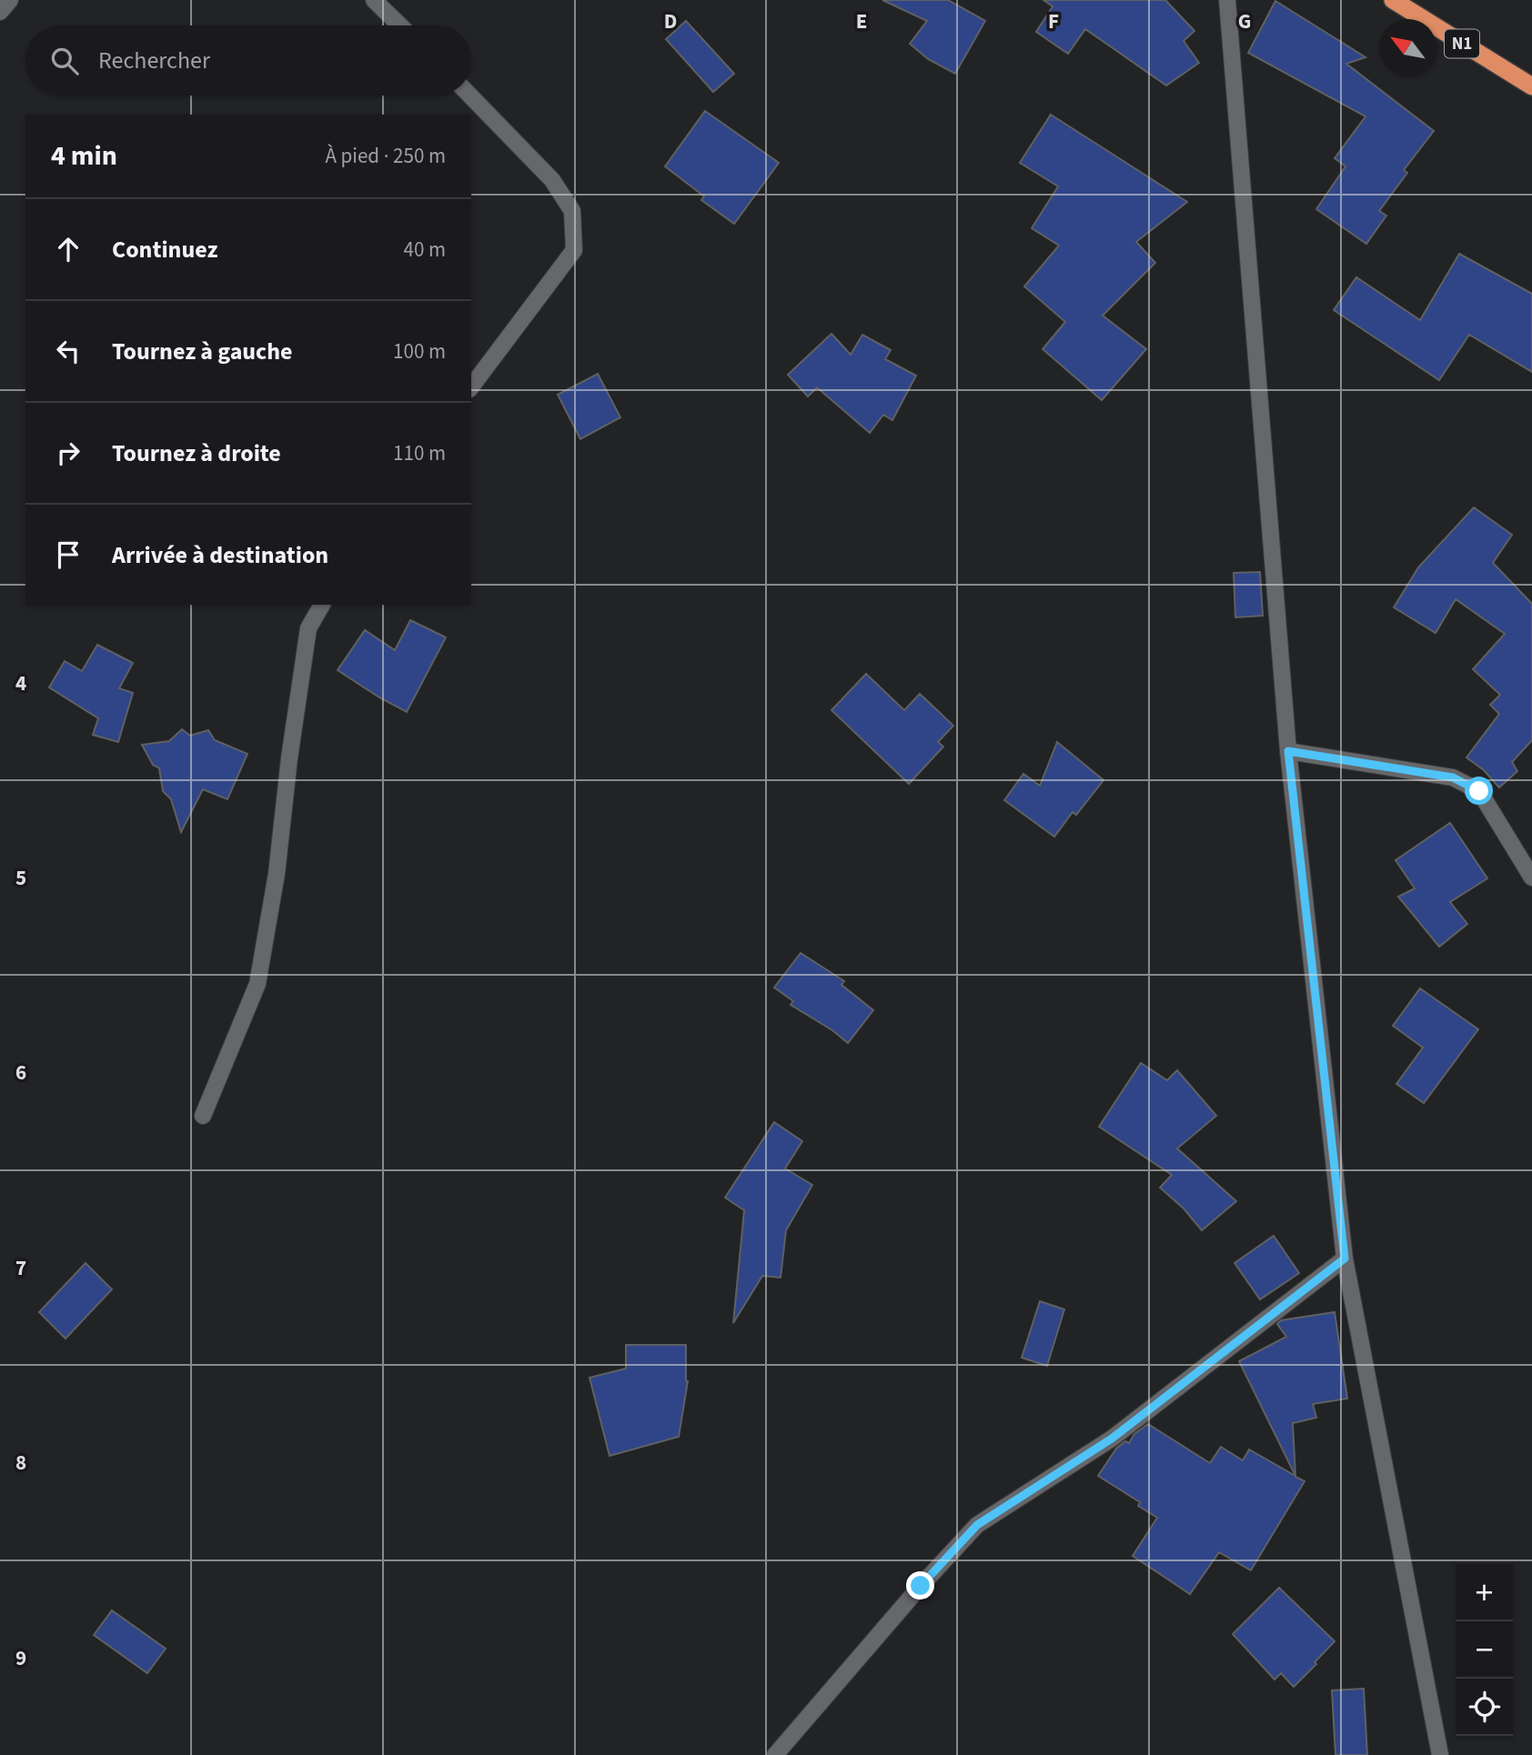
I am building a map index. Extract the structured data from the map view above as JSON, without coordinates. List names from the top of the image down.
{
  "streets": {
    "highway": ["N1"]
  },
  "north": "top left",
  "page": {
    "search": "Rechercher",
    "heading": ["4 min", "À pied · 250 m"],
    "list": [
      ["Continuez", "40 m"],
      ["Tournez à gauche", "100 m"],
      ["Tournez à droite", "110 m"],
      "Arrivée à destination"
    ],
    "map_buttons": ["+", "−"]
  },
  "grid": {
    "columns": [
      "D",
      "E",
      "F",
      "G"
    ],
    "rows": [
      "4",
      "5",
      "6",
      "7",
      "8",
      "9"
    ]
  }
}
